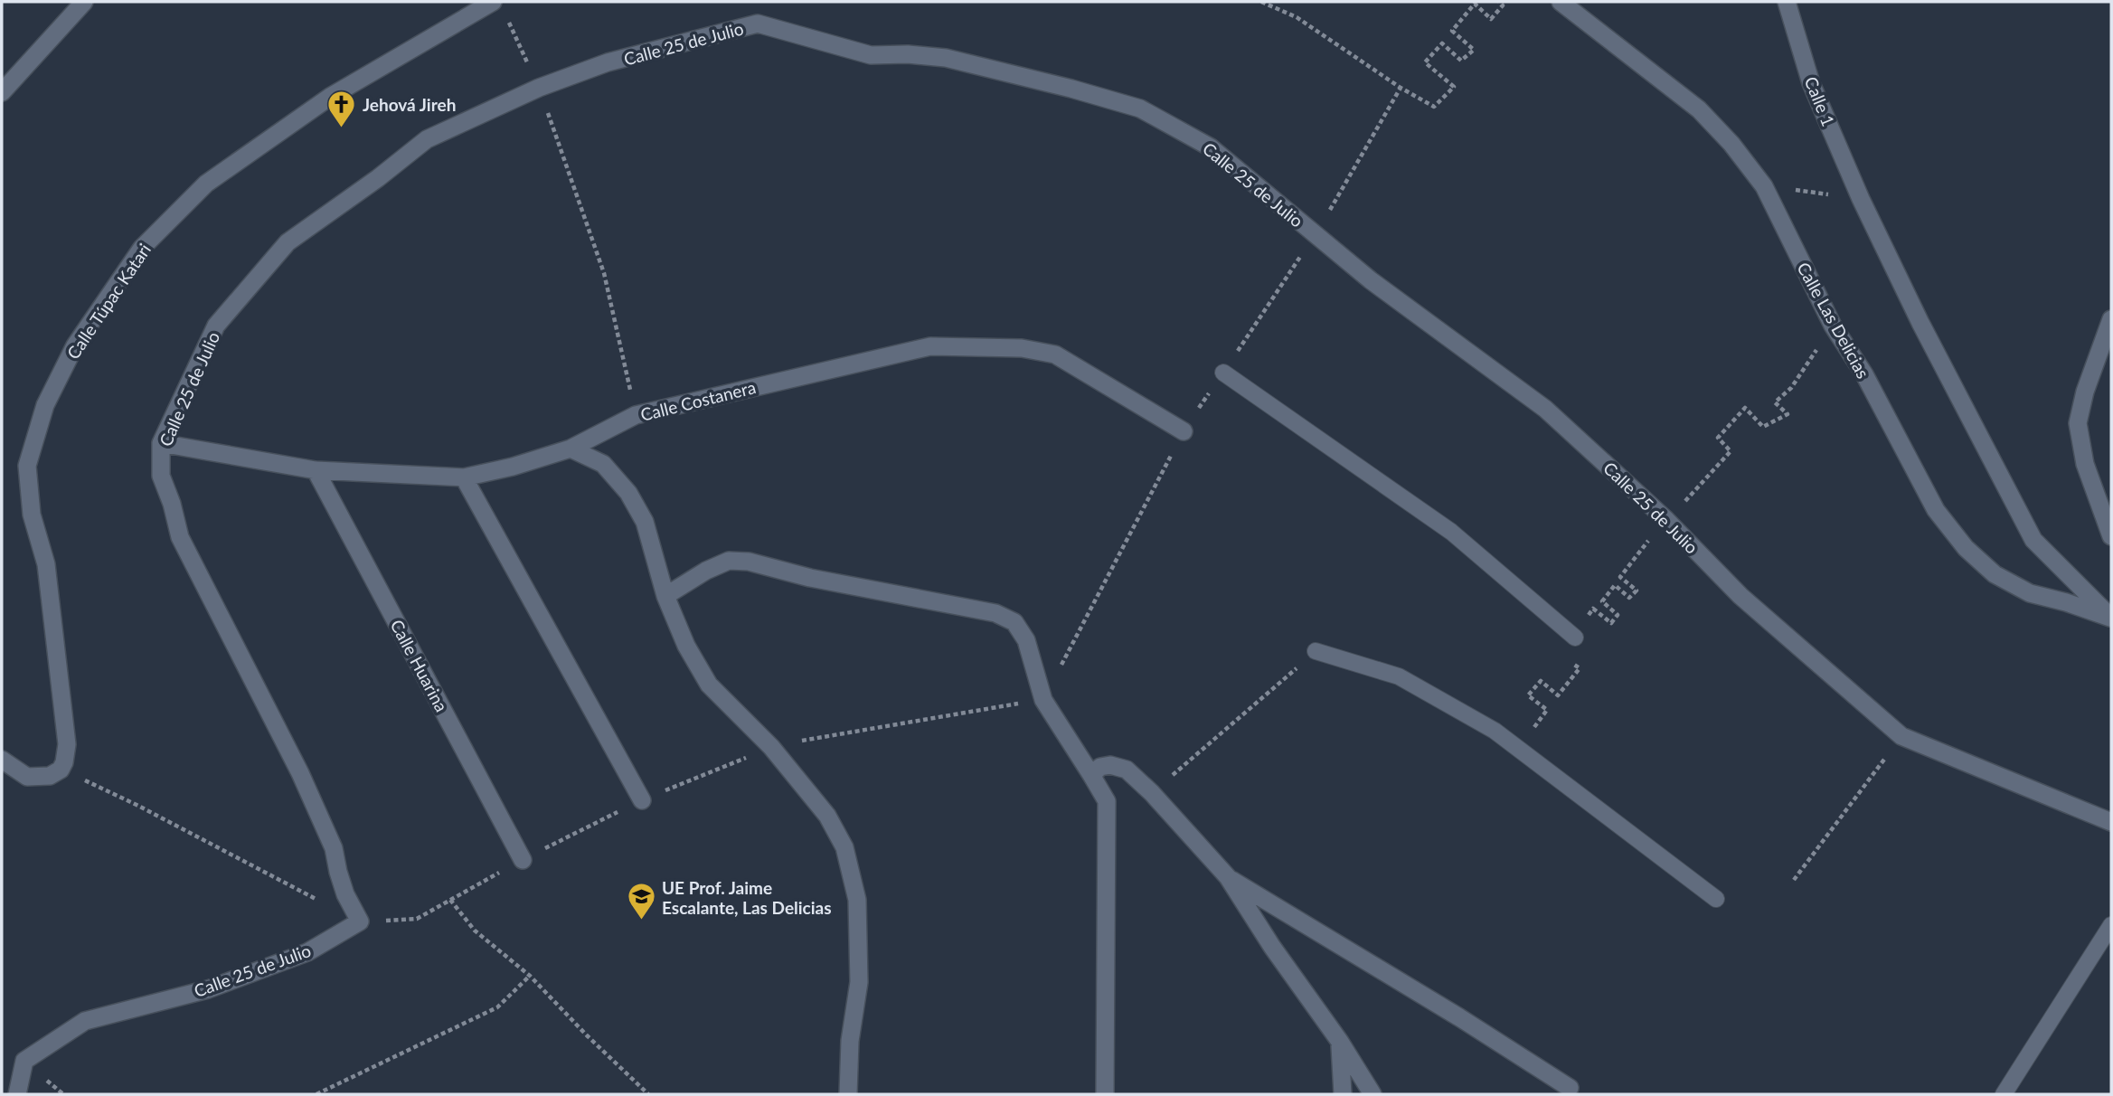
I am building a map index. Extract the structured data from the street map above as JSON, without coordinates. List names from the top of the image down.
{
  "streets": {
    "street": [
      "Calle 25 de Julio",
      "Calle 1",
      "Calle Túpac Katari",
      "Calle Las Delicias",
      "Calle Costanera",
      "Calle Huarina"
    ]
  },
  "crossings": [
    ["Calle 25 de Julio", "Calle Costanera"],
    ["Calle 1", "Calle Las Delicias"],
    ["Calle Costanera", "Calle Huarina"]
  ],
  "places": {
    "church": ["Jehová Jireh"],
    "school or university": ["UE Prof. Jaime Escalante, Las Delicias"]
  }
}
